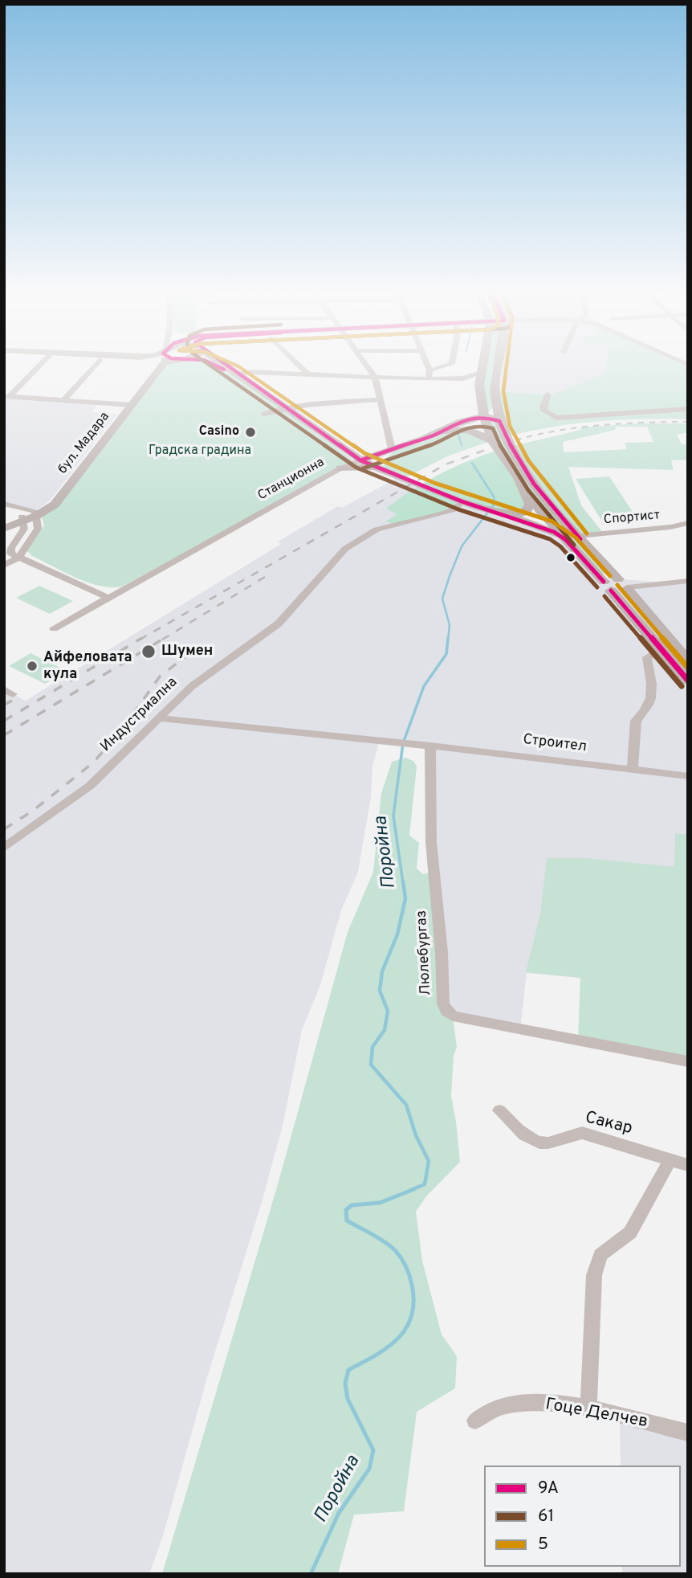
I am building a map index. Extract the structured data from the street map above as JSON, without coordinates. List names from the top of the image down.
{
  "streets": {
    "main road": ["бул. Мадара", "Станционна"],
    "street": [
      "Спортист",
      "Индустриална",
      "Строител",
      "Люлебургаз",
      "Сакар",
      "Гоце Делчев"
    ]
  },
  "crossings": [
    ["Индустриална", "Строител"],
    ["Строител", "Люлебургаз"]
  ],
  "water": ["Поройна"],
  "parks": ["Градска градина"],
  "places": ["Casino", "Шумен", "Айфеловата кула"],
  "lines": ["transit line 9А", "transit line 61", "transit line 5"],
  "legend": ["9А", "61", "5"]
}
